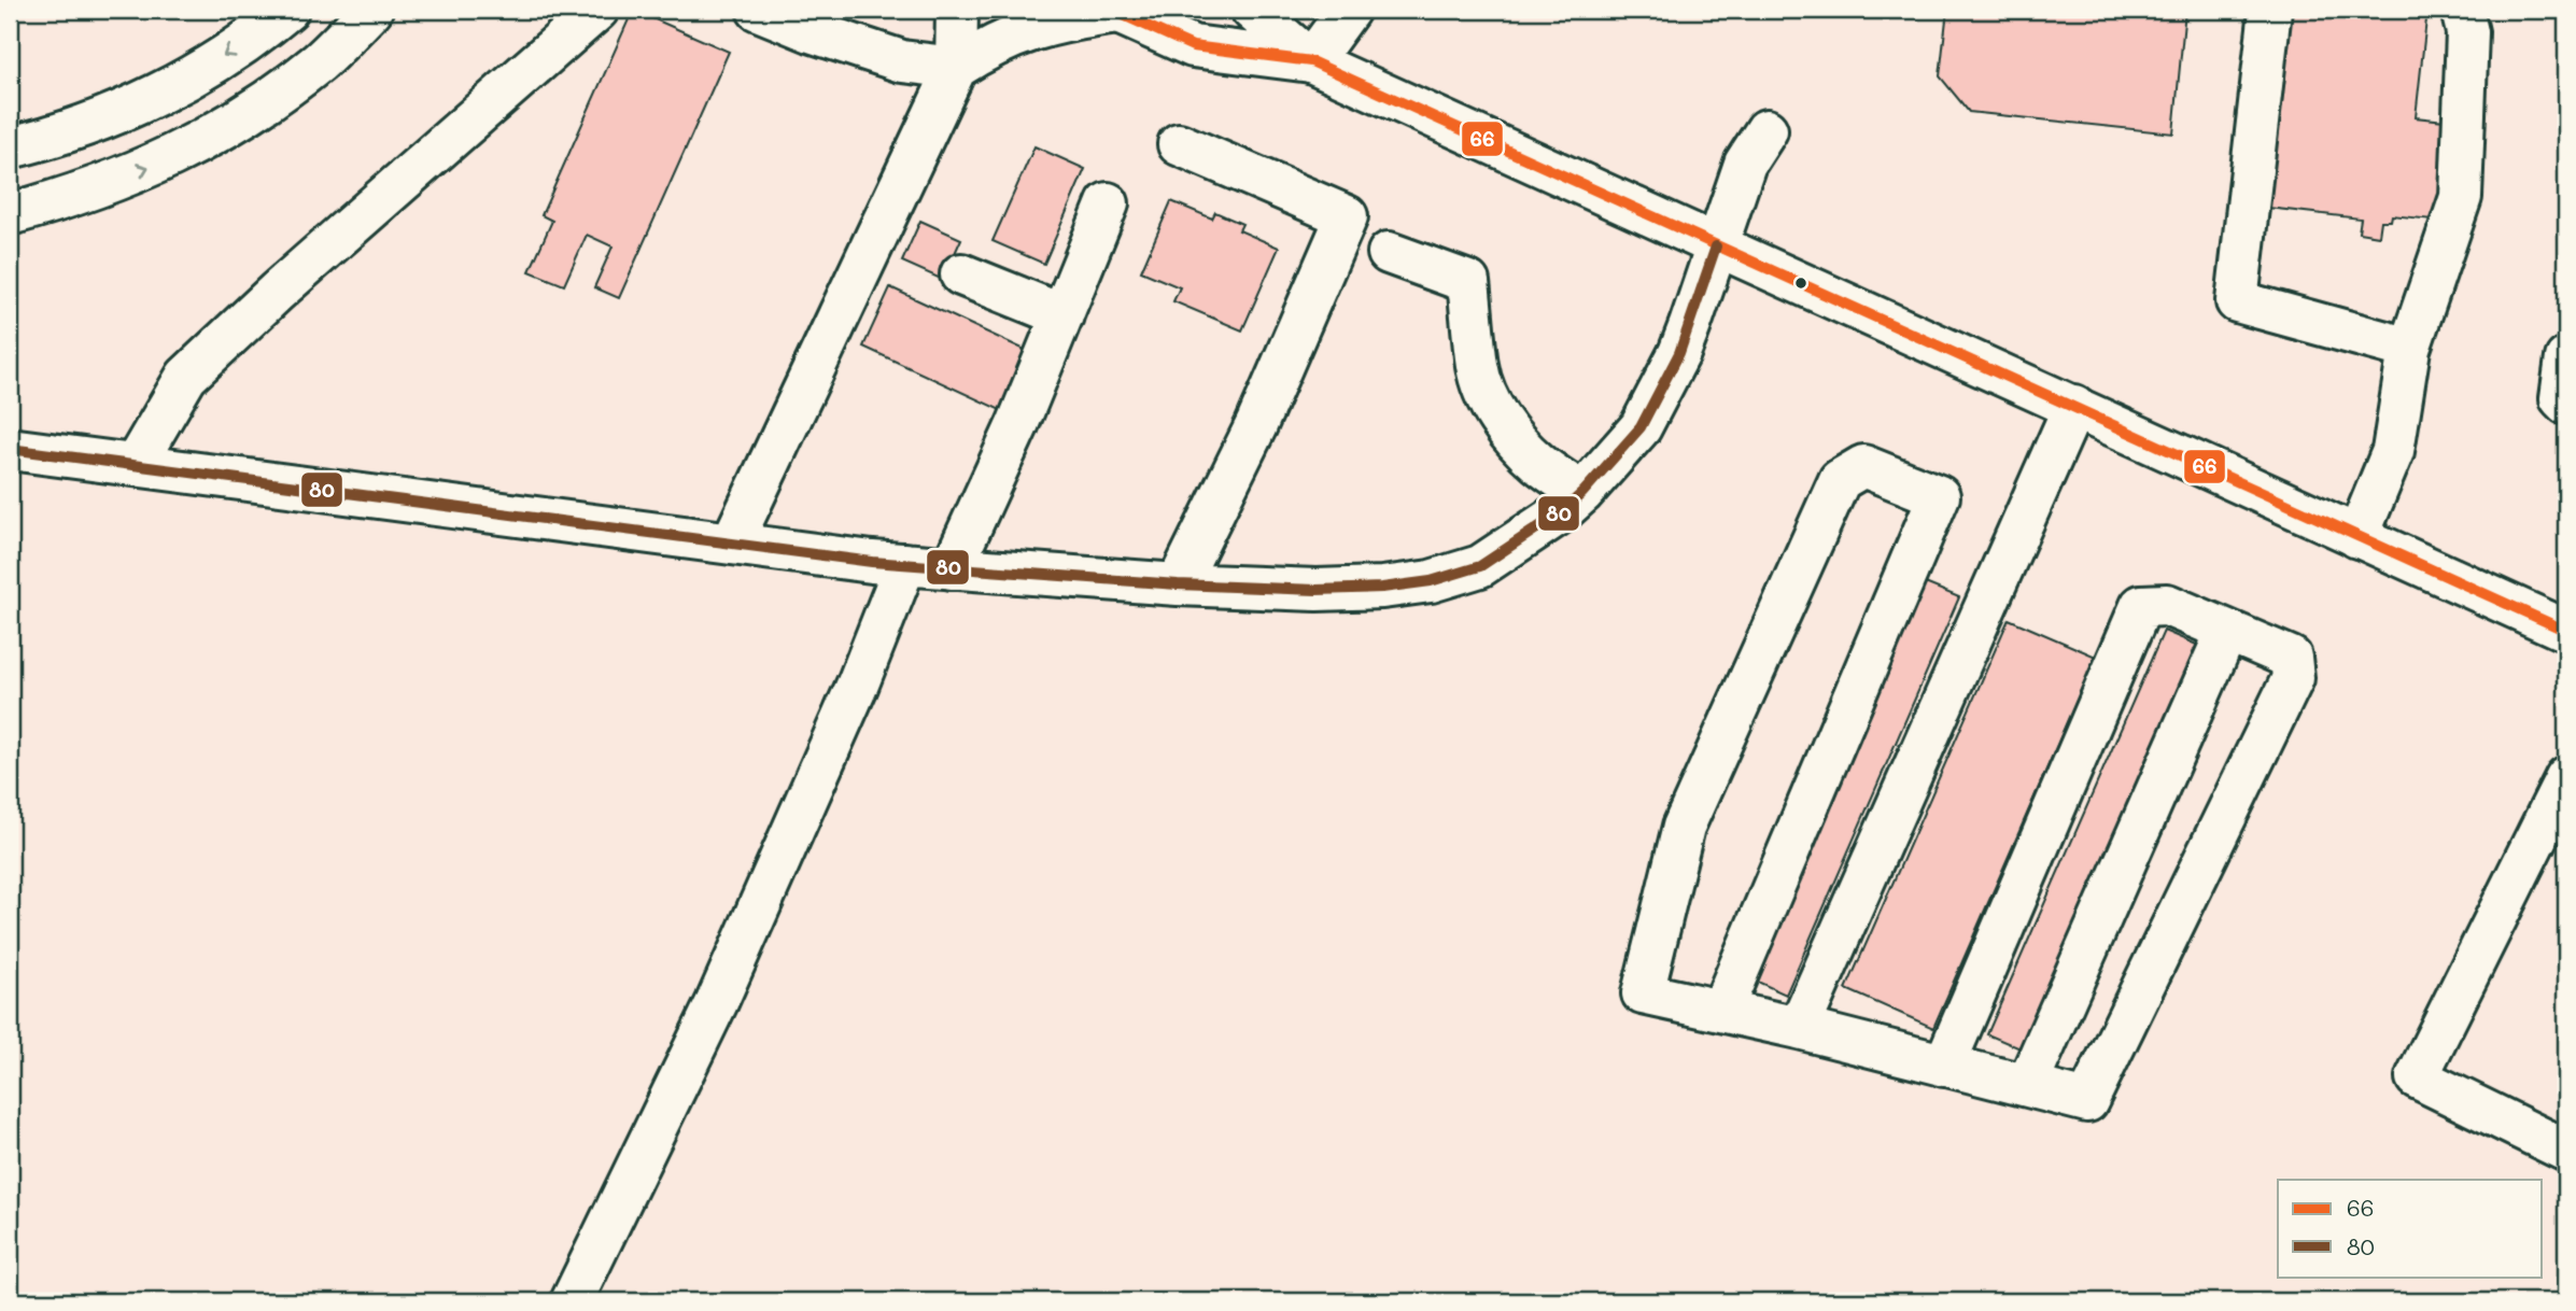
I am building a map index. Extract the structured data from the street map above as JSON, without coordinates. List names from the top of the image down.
{
  "lines": ["transit line 66", "transit line 80"],
  "legend": ["66", "80"]
}
